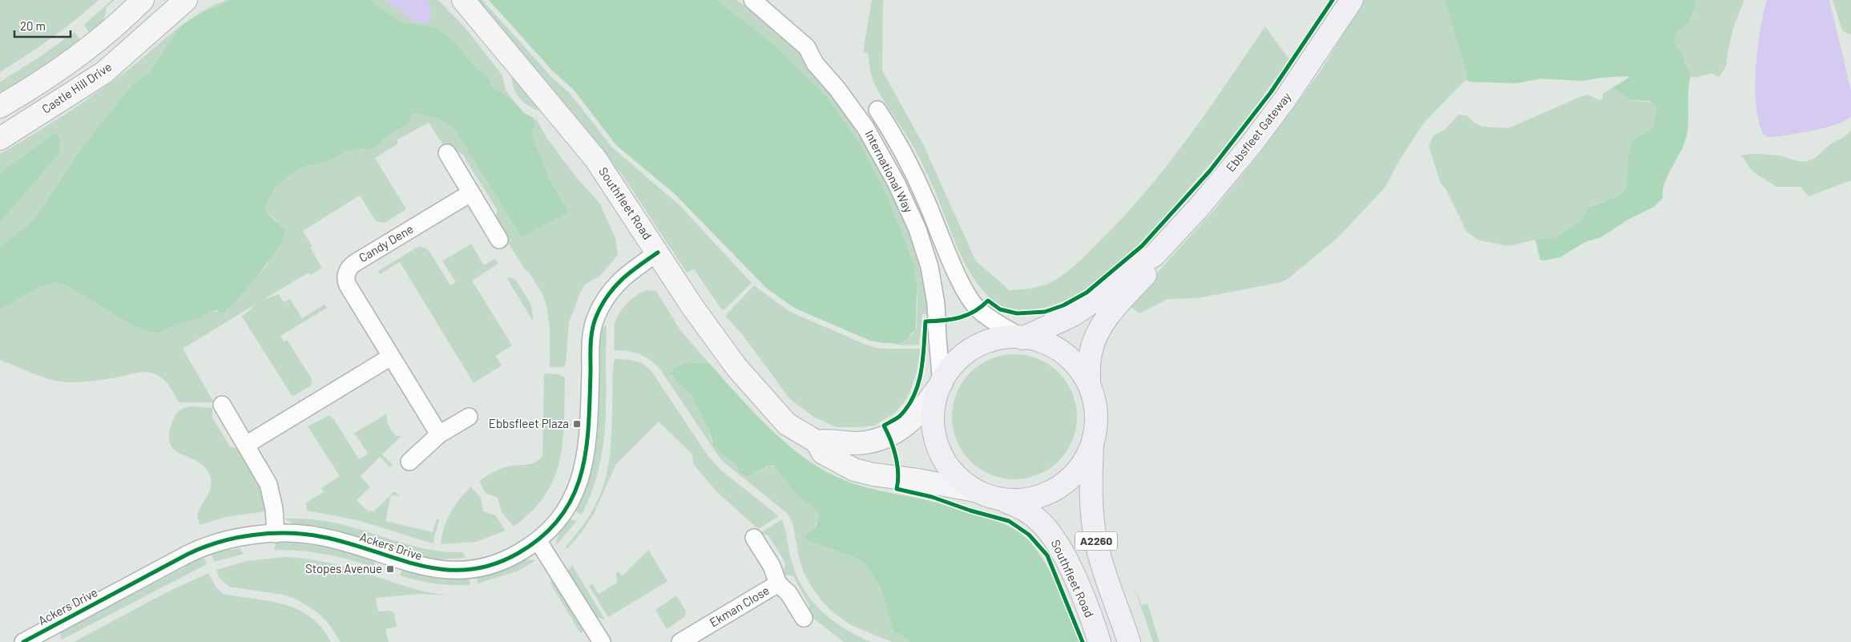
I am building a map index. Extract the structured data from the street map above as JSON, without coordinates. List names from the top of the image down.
{
  "streets": {
    "main road": [
      "Castle Hill Drive",
      "Ebbsfleet Gateway",
      "Southfleet Road",
      "A2260"
    ],
    "street": [
      "International Way",
      "Candy Dene",
      "Ackers Drive",
      "Ekman Close"
    ]
  },
  "crossings": [
    ["Ebbsfleet Gateway", "International Way"],
    ["Ebbsfleet Gateway", "A2260"],
    ["International Way", "A2260"],
    ["Southfleet Road", "A2260"],
    ["Southfleet Road", "Ackers Drive"]
  ],
  "places": {
    "transit": ["Ebbsfleet Plaza", "Stopes Avenue"]
  },
  "scale_bar": "20 m"
}
